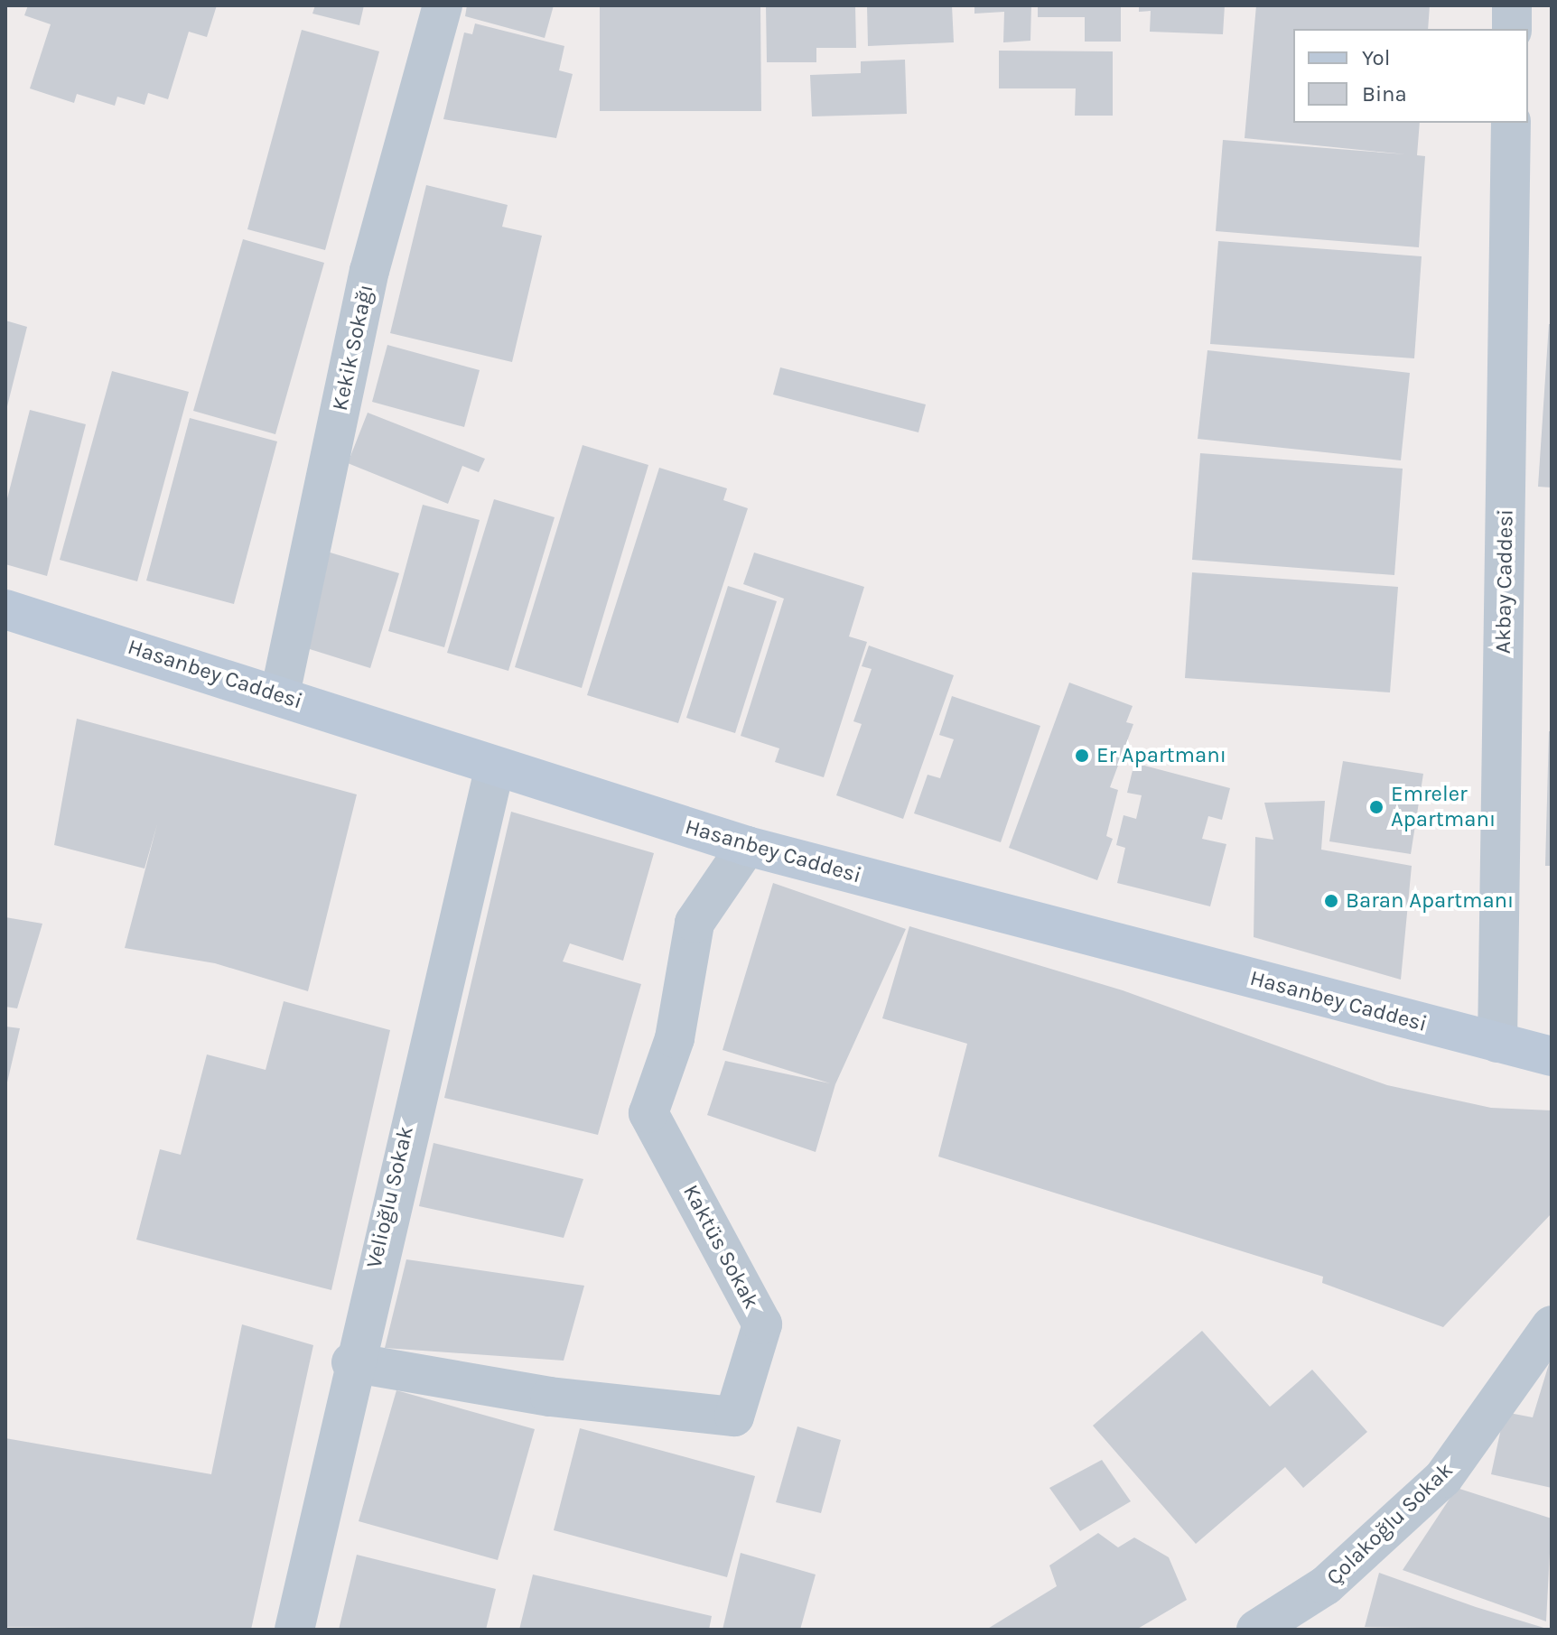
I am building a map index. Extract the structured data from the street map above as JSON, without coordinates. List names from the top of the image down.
{
  "streets": {
    "main road": ["Hasanbey Caddesi"],
    "street": [
      "Kekik Sokağı",
      "Akbay Caddesi",
      "Velioğlu Sokak",
      "Kaktüs Sokak",
      "Çolakoğlu Sokak"
    ]
  },
  "crossings": [
    ["Kekik Sokağı", "Hasanbey Caddesi"],
    ["Akbay Caddesi", "Hasanbey Caddesi"],
    ["Hasanbey Caddesi", "Velioğlu Sokak"],
    ["Hasanbey Caddesi", "Kaktüs Sokak"],
    ["Velioğlu Sokak", "Kaktüs Sokak"]
  ],
  "places": ["Er Apartmanı", "Emreler Apartmanı", "Baran Apartmanı"],
  "legend": ["Yol", "Bina"]
}
